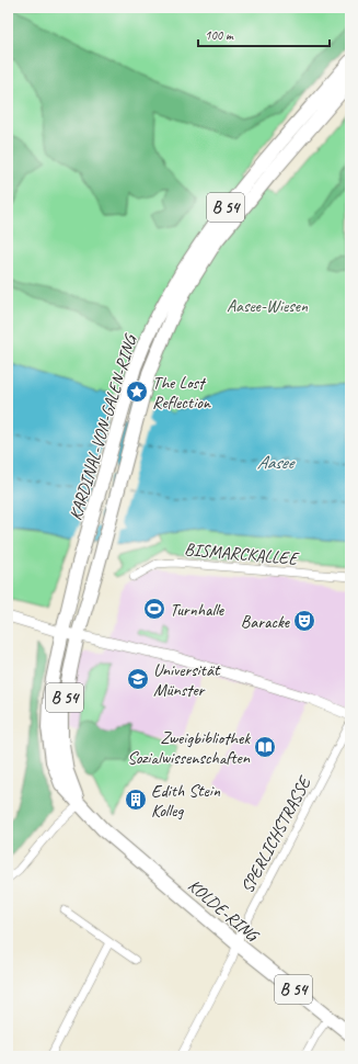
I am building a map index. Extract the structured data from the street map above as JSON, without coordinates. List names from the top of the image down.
{
  "streets": {
    "main road": ["B 54", "KARDINAL-VON-GALEN-RING", "KOLDE-RING"],
    "street": ["BISMARCKALLEE", "SPERLICHSTRASSE"]
  },
  "crossings": [
    ["KARDINAL-VON-GALEN-RING", "KOLDE-RING"],
    ["SPERLICHSTRASSE", "KOLDE-RING"]
  ],
  "water": ["Aasee"],
  "parks": ["Aasee-Wiesen"],
  "places": {
    "place": ["The Lost Reflection"],
    "sports": ["Turnhalle"],
    "theatre": ["Baracke"],
    "school or university": ["Universität Münster"],
    "library": ["Zweigbibliothek Sozialwissenschaften"],
    "building": ["Edith Stein Kolleg"]
  },
  "scale_bar": "100 m"
}
